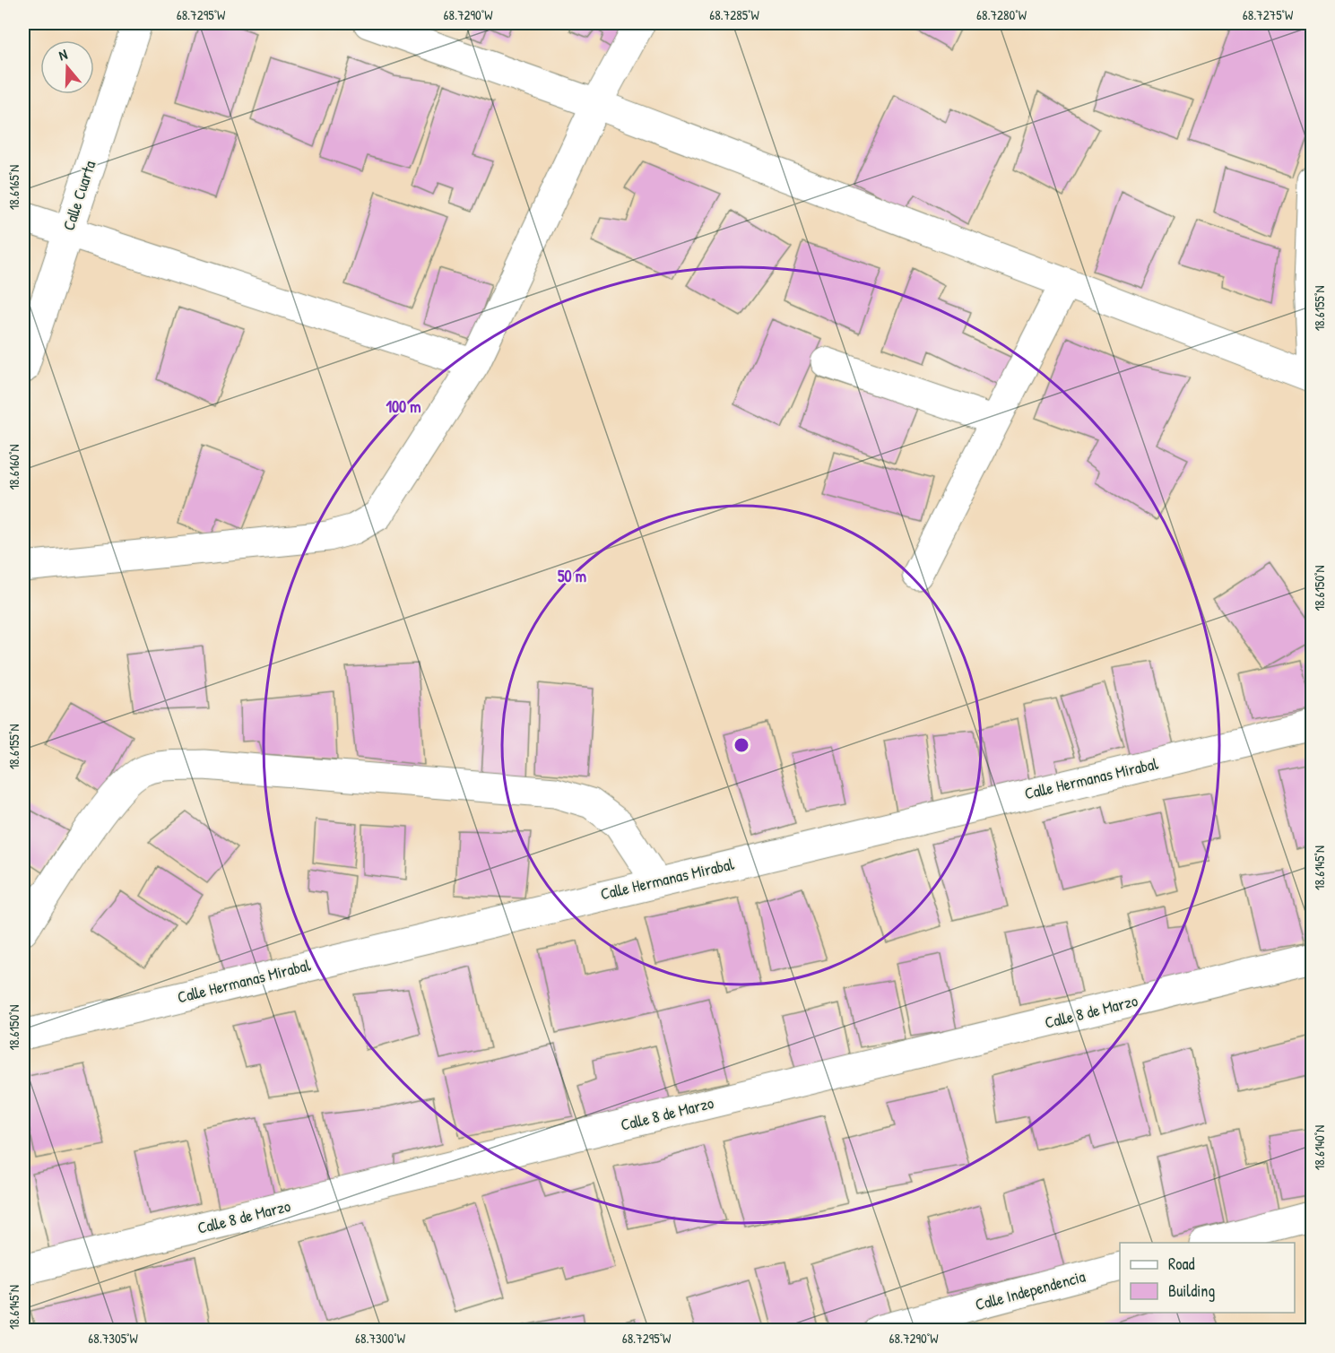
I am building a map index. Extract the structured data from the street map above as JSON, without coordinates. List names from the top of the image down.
{
  "streets": {
    "street": [
      "Calle Cuarta",
      "Calle Hermanas Mirabal",
      "Calle 8 de Marzo",
      "Calle Independencia"
    ]
  },
  "legend": ["Road", "Building"],
  "north": "top",
  "coordinates": [
    "68.7295°W",
    "68.7290°W",
    "68.7285°W",
    "68.7280°W",
    "68.7275°W",
    "18.6165°N",
    "18.6155°N",
    "18.6160°N",
    "18.6150°N",
    "18.6145°N",
    "18.6140°N",
    "68.7305°W",
    "68.7300°W"
  ],
  "rings": ["100 m", "50 m"]
}
